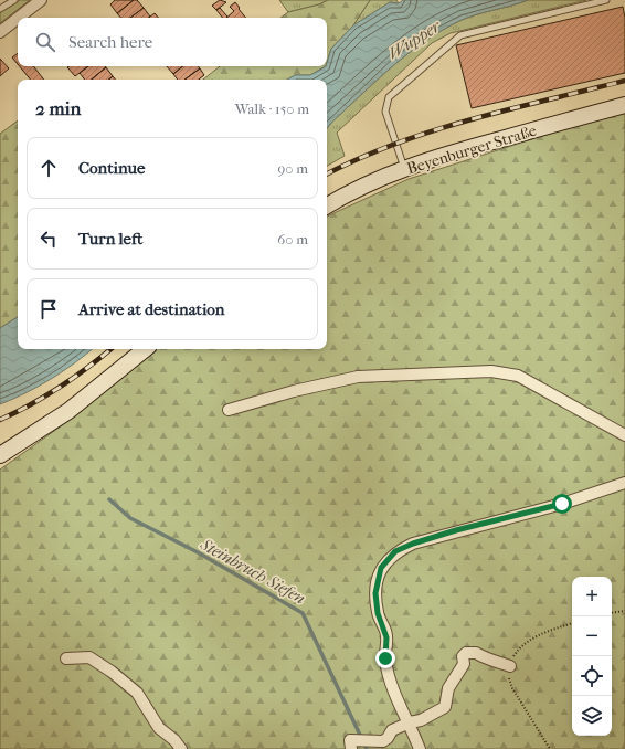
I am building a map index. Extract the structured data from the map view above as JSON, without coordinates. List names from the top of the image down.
{
  "streets": {
    "main road": ["Beyenburger Straße"]
  },
  "water": ["Wupper", "Steinbruch Siefen"],
  "page": {
    "search": "Search here",
    "heading": ["2 min", "Walk · 150 m"],
    "list": [
      ["Continue", "90 m"],
      ["Turn left", "60 m"],
      "Arrive at destination"
    ],
    "map_buttons": ["+", "−"]
  }
}
